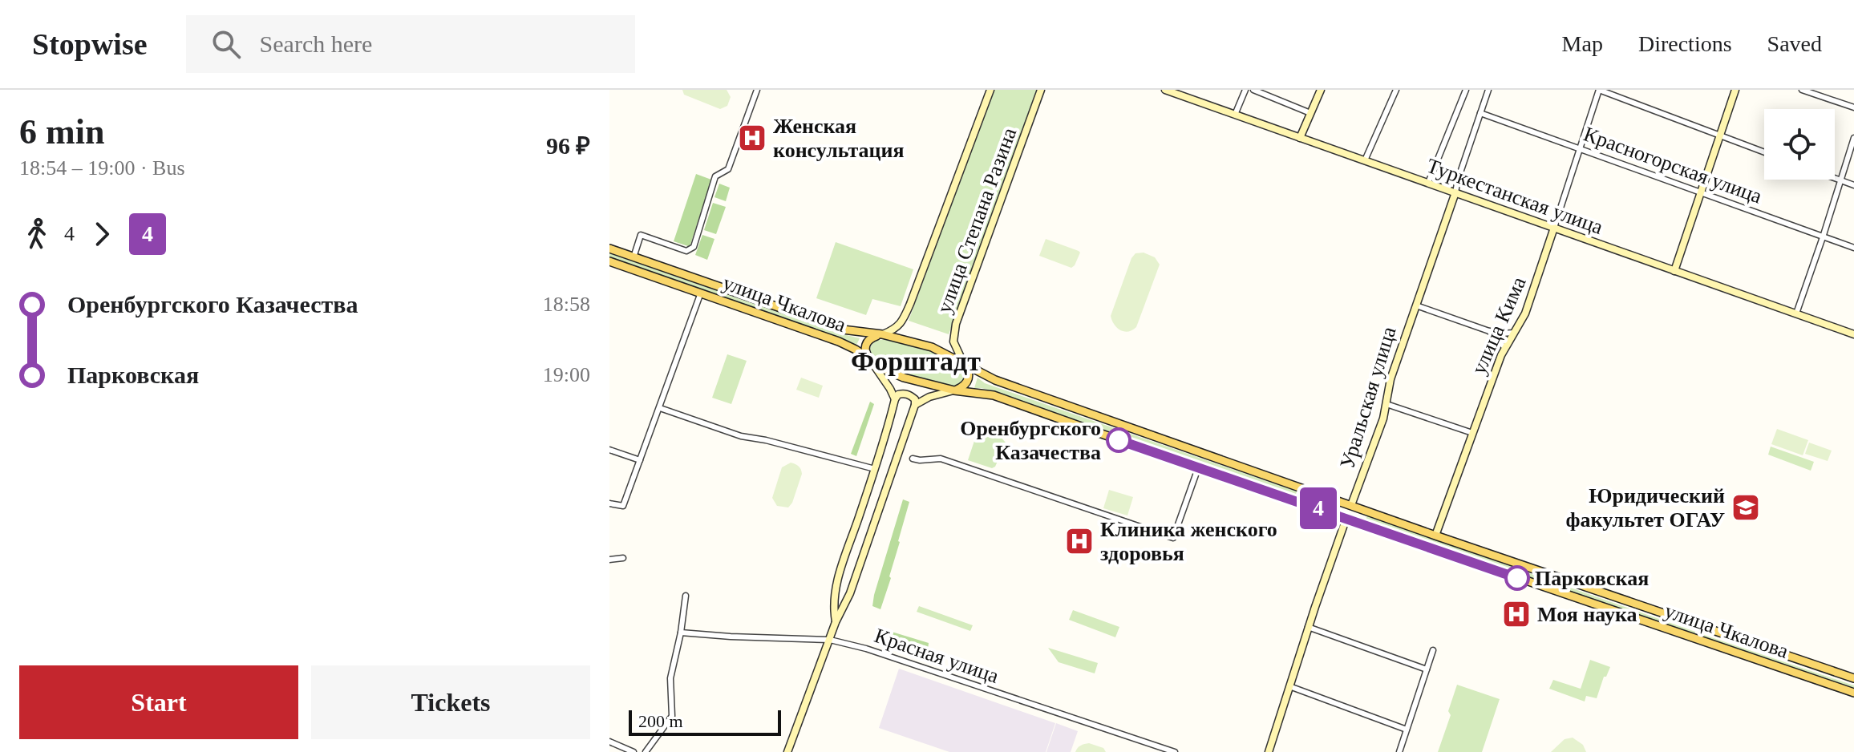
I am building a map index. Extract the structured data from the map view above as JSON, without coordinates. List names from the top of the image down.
{
  "streets": {
    "main road": [
      "Туркестанская улица",
      "улица Степана Разина",
      "улица Чкалова",
      "улица Кима",
      "Уральская улица"
    ],
    "street": ["Красногорская улица", "Красная улица"]
  },
  "crossings": [
    ["Красногорская улица", "улица Кима"],
    ["Красногорская улица", "Уральская улица"],
    ["Туркестанская улица", "улица Кима"],
    ["Туркестанская улица", "Уральская улица"],
    ["улица Степана Разина", "улица Чкалова"],
    ["улица Чкалова", "улица Кима"],
    ["улица Чкалова", "Уральская улица"]
  ],
  "districts": ["Форштадт"],
  "places": {
    "hospital": ["Женская консультация", "Клиника женского здоровья", "Моя наука"],
    "other": ["Оренбургского Казачества", "Парковская"],
    "school or university": ["Юридический факультет ОГАУ"]
  },
  "lines": ["bus line 4"],
  "scale_bar": "200 m",
  "page": {
    "header": "Stopwise",
    "search": "Search here",
    "nav": ["Map", "Directions", "Saved"],
    "heading": ["6 min", "18:54 – 19:00 · Bus", "96 ₽"],
    "on_map": "4",
    "legs": ["4", "4"],
    "list": [
      {
        "name": "Оренбургского Казачества",
        "value": "18:58"
      },
      {
        "name": "Парковская",
        "value": "19:00"
      }
    ],
    "buttons": ["Start", "Tickets"],
    "scale": "200 m"
  }
}
